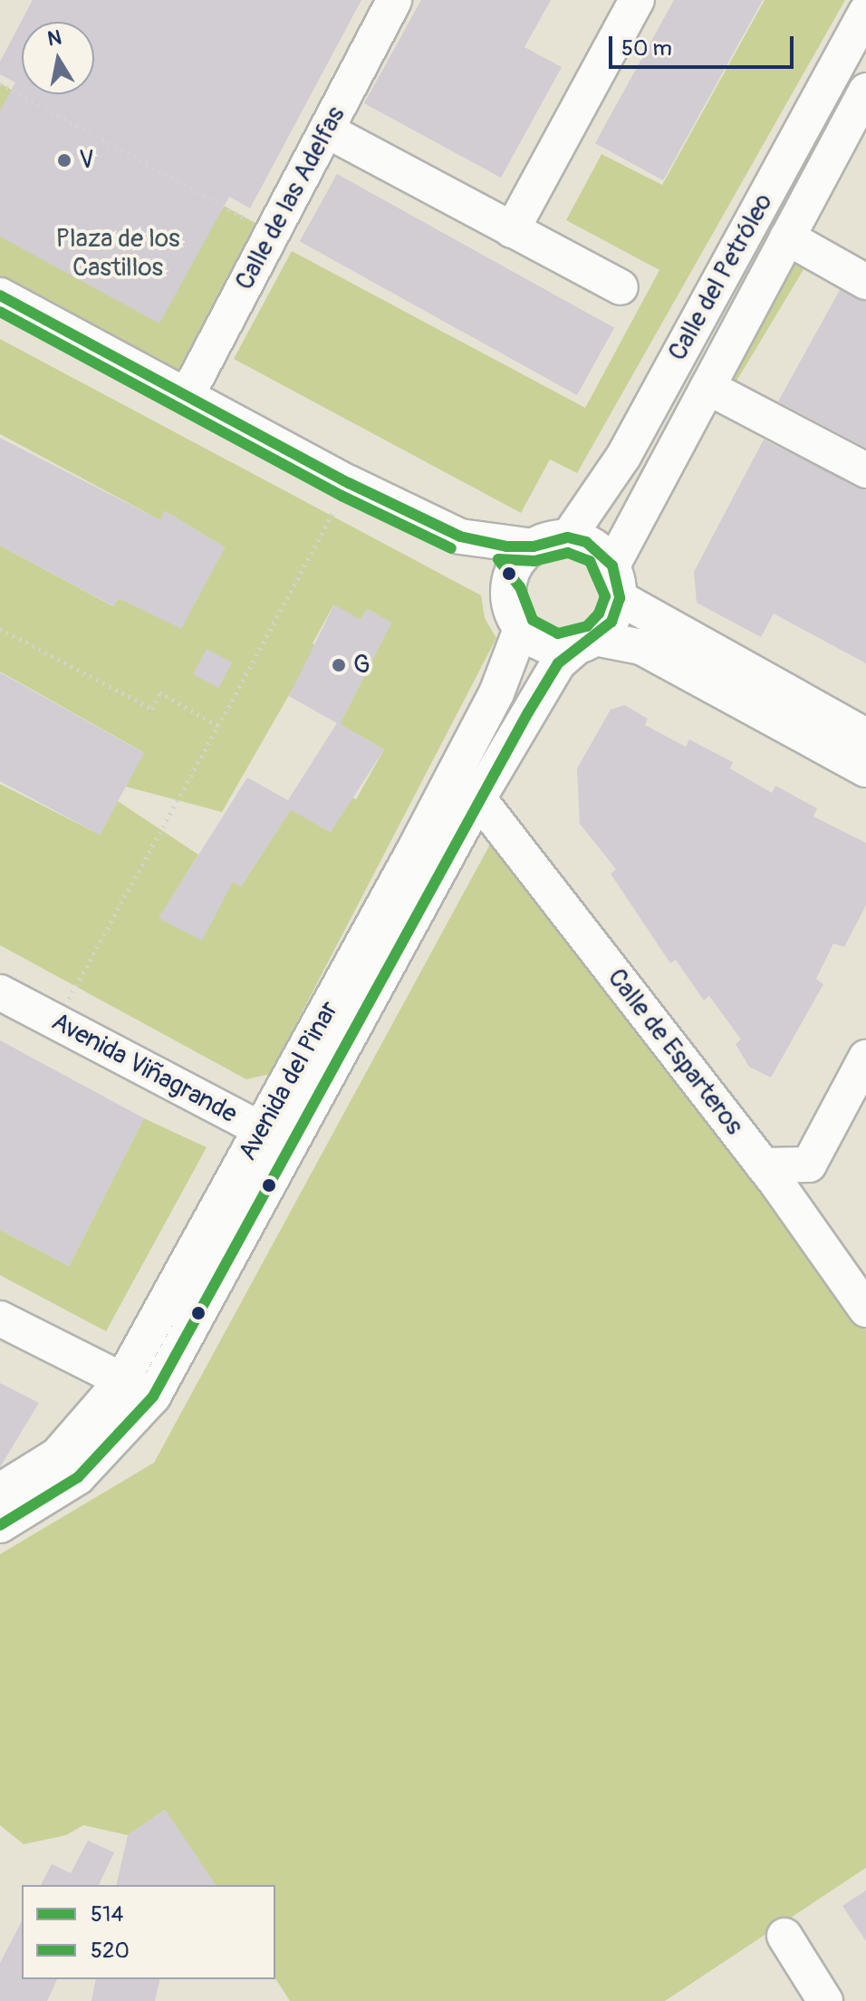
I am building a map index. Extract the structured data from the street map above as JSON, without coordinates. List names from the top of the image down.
{
  "streets": {
    "street": [
      "Calle de las Adelfas",
      "Calle del Petróleo",
      "Calle de Esparteros",
      "Avenida Viñagrande",
      "Avenida del Pinar"
    ]
  },
  "crossings": [
    ["Calle del Petróleo", "Avenida del Pinar"],
    ["Calle de Esparteros", "Avenida del Pinar"],
    ["Avenida Viñagrande", "Avenida del Pinar"]
  ],
  "parks": ["Plaza de los Castillos"],
  "places": ["V", "G"],
  "lines": ["transit line 514", "transit line 520"],
  "legend": ["514", "520"],
  "scale_bar": "50 m",
  "north": "top"
}
